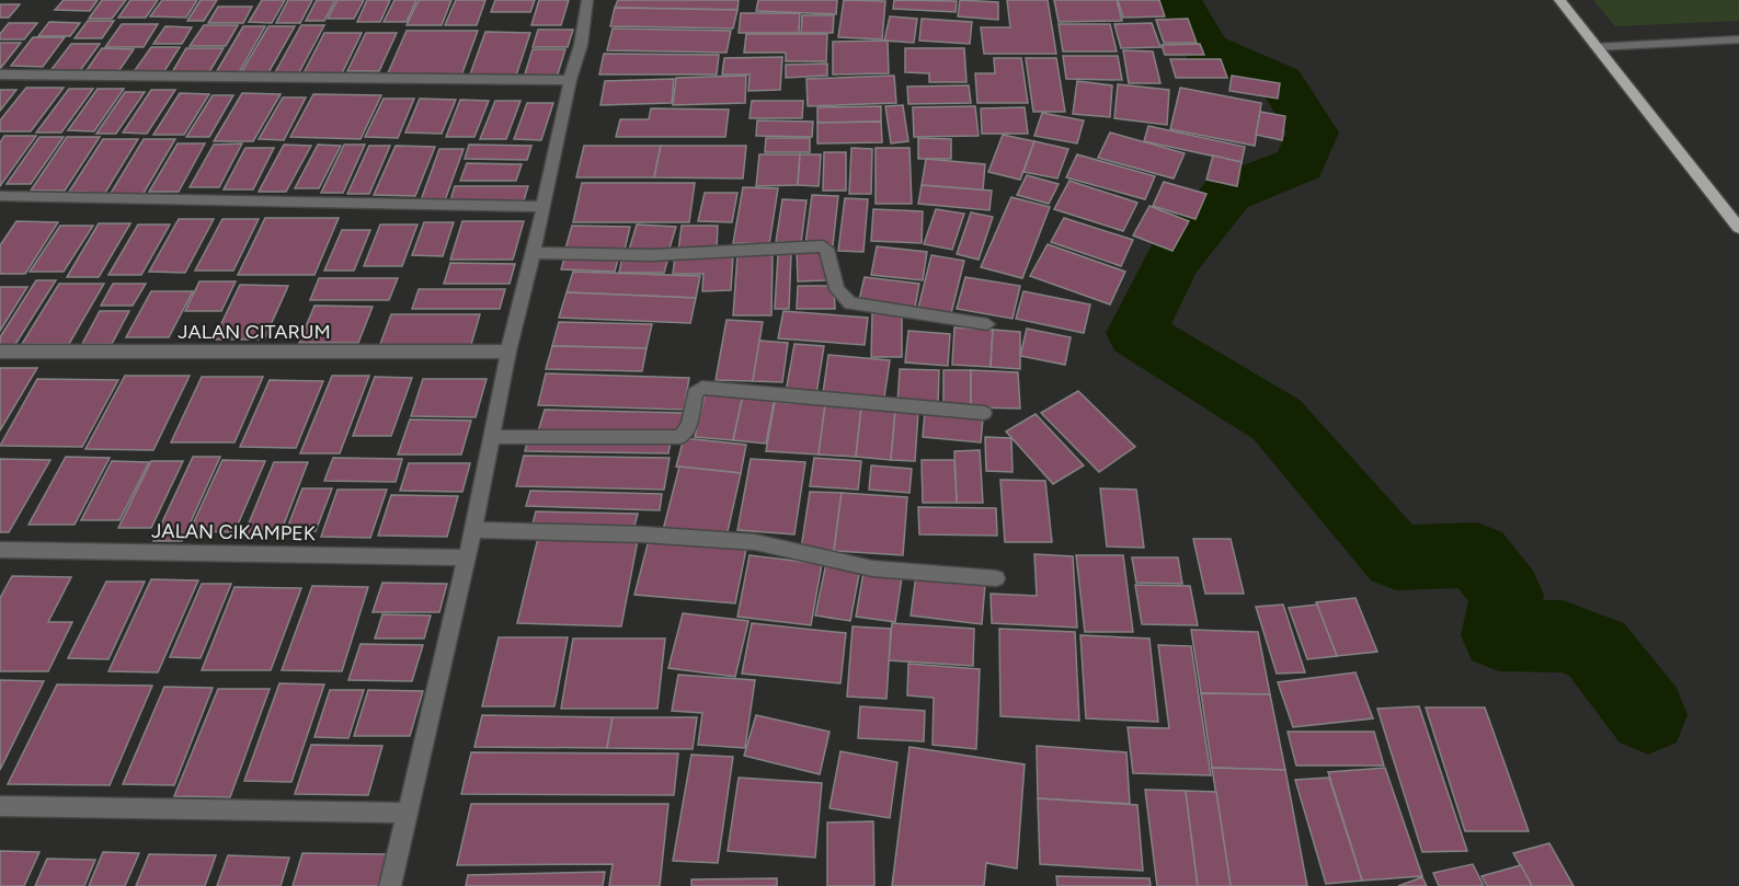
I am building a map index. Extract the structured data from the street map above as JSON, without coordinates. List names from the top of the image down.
{
  "streets": {
    "street": ["JALAN CITARUM", "JALAN CIKAMPEK"]
  }
}
